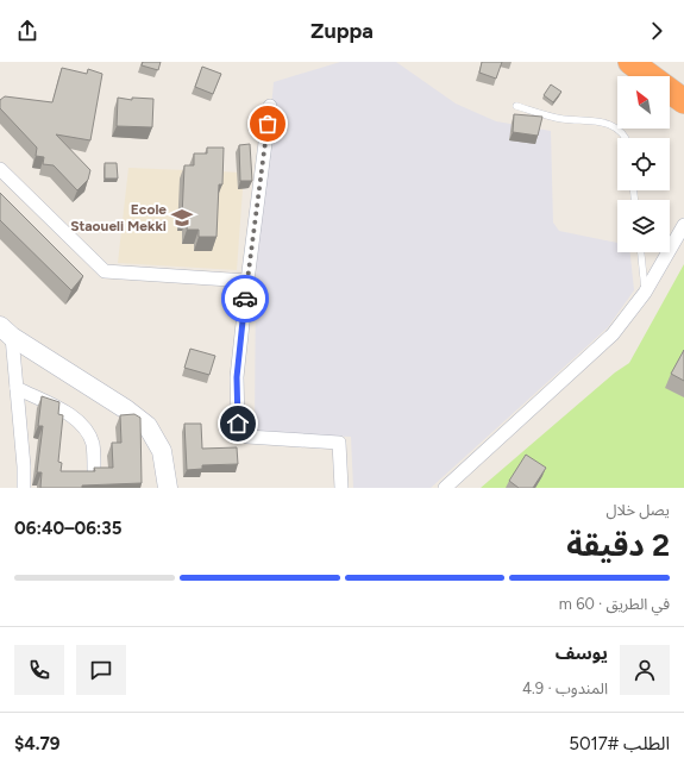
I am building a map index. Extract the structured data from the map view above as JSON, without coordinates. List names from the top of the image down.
{
  "places": {
    "school or university": ["Ecole Staoueli Mekki"]
  },
  "north": "top left",
  "page": {
    "header": "Zuppa",
    "heading": ["2 دقيقة", "يصل خلال", "06:35–06:40"],
    "panel": [
      "يوسف",
      "المندوب · 4.9",
      "الطلب #5017",
      "$4.79"
    ],
    "bar": "في الطريق · 60 m"
  }
}
